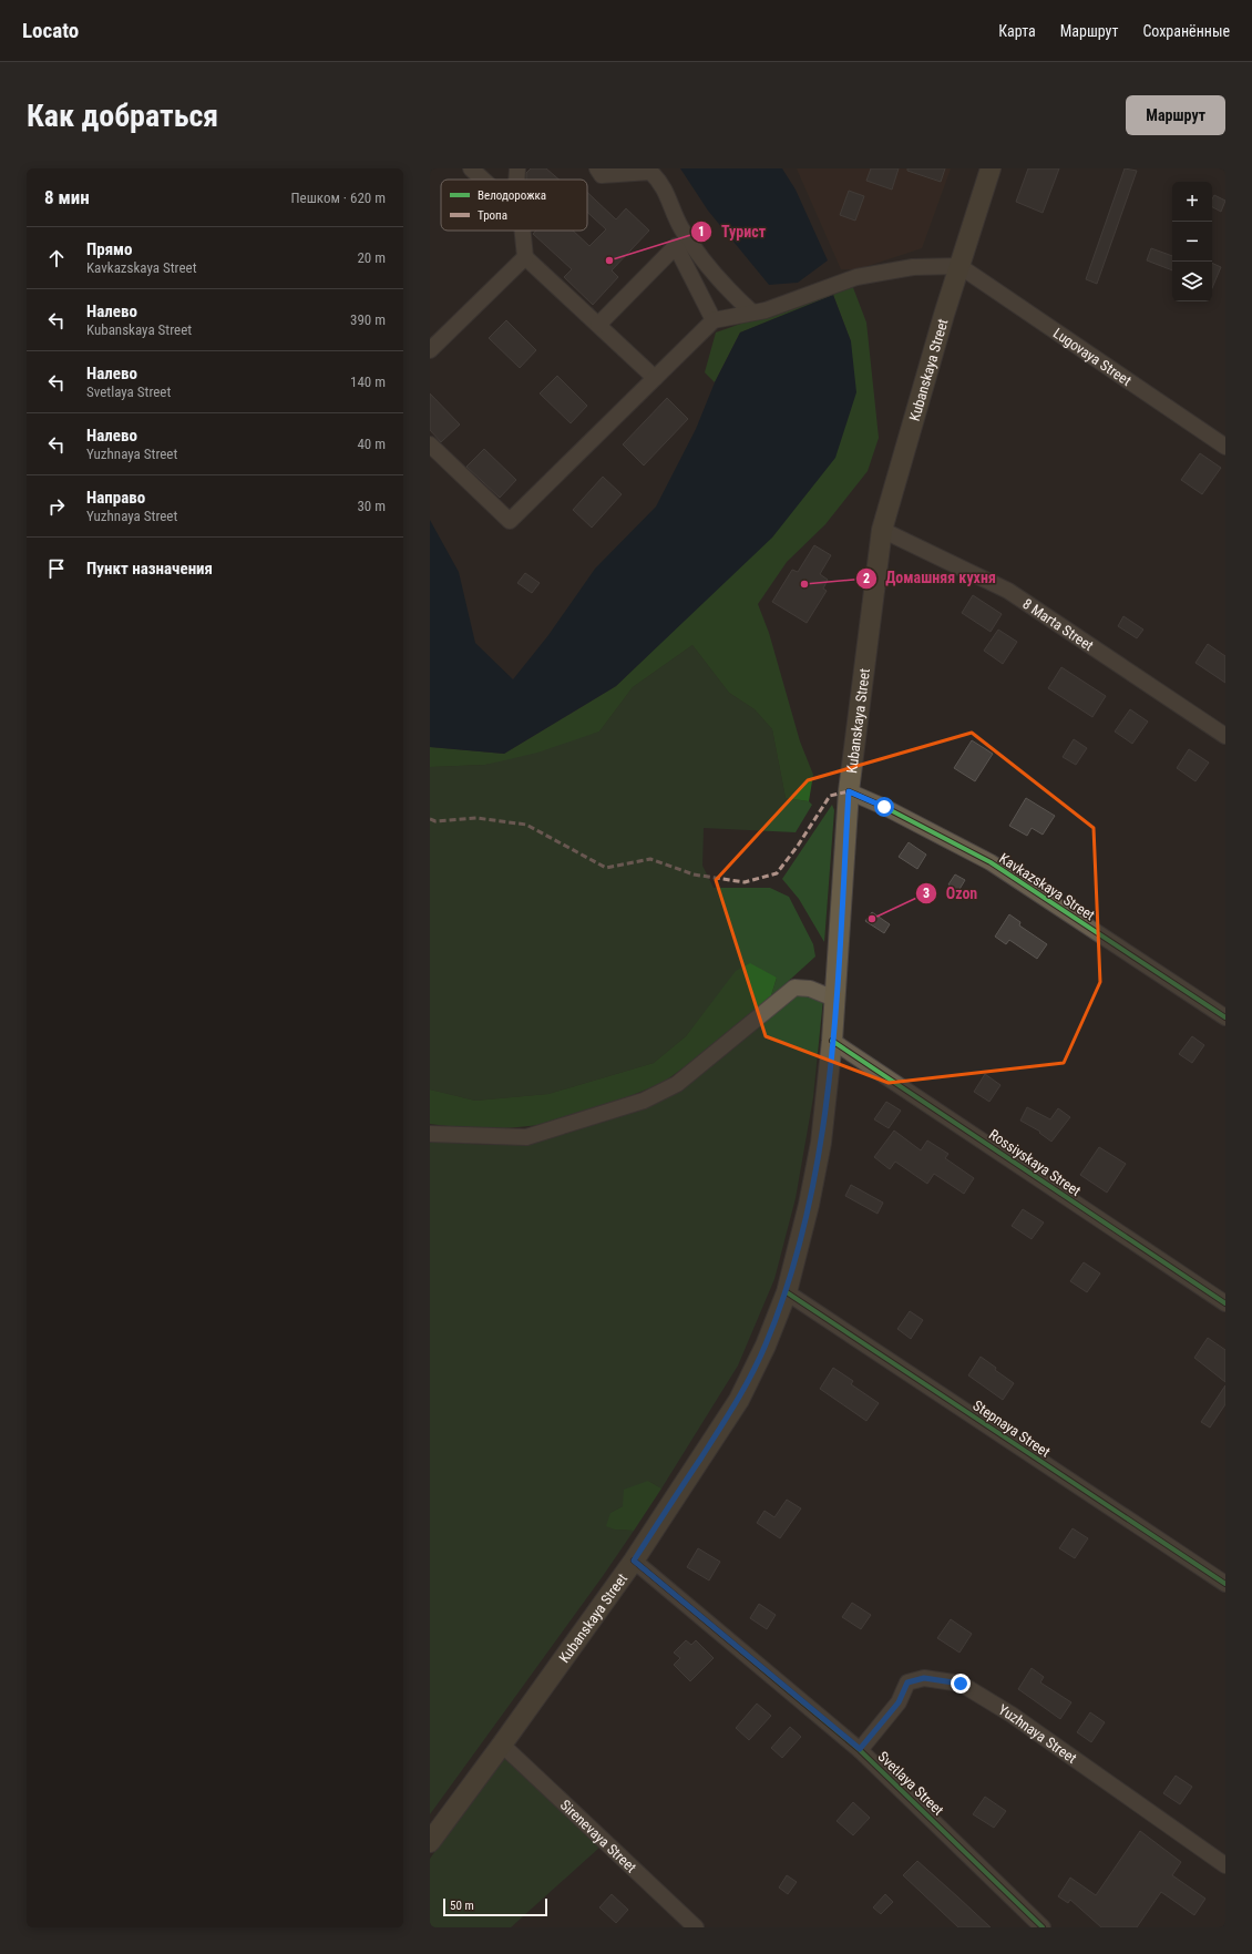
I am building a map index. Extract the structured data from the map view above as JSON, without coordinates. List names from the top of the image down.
{
  "streets": {
    "main road": ["Kubanskaya Street"],
    "street": [
      "Lugovaya Street",
      "8 Marta Street",
      "Kavkazskaya Street",
      "Rossiyskaya Street",
      "Stepnaya Street",
      "Yuzhnaya Street",
      "Svetlaya Street",
      "Sirenevaya Street"
    ]
  },
  "crossings": [
    ["Lugovaya Street", "Kubanskaya Street"],
    ["Kubanskaya Street", "8 Marta Street"],
    ["Kubanskaya Street", "Kavkazskaya Street"],
    ["Kubanskaya Street", "Rossiyskaya Street"],
    ["Kubanskaya Street", "Stepnaya Street"],
    ["Kubanskaya Street", "Svetlaya Street"],
    ["Kubanskaya Street", "Sirenevaya Street"],
    ["Yuzhnaya Street", "Svetlaya Street"]
  ],
  "places": ["Турист", "Домашняя кухня", "Ozon"],
  "legend": ["Велодорожка", "Тропа"],
  "scale_bar": "50 m",
  "page": {
    "header": "Locato",
    "nav": ["Карта", "Маршрут", "Сохранённые"],
    "buttons": "Маршрут",
    "title": "Как добраться",
    "heading": ["8 мин", "Пешком · 620 m"],
    "map_buttons": ["+", "−"],
    "list": [
      ["Прямо", "Kavkazskaya Street", "20 m"],
      ["Налево", "Kubanskaya Street", "390 m"],
      ["Налево", "Svetlaya Street", "140 m"],
      ["Налево", "Yuzhnaya Street", "40 m"],
      ["Направо", "Yuzhnaya Street", "30 m"],
      "Пункт назначения"
    ],
    "scale": "50 m"
  }
}
